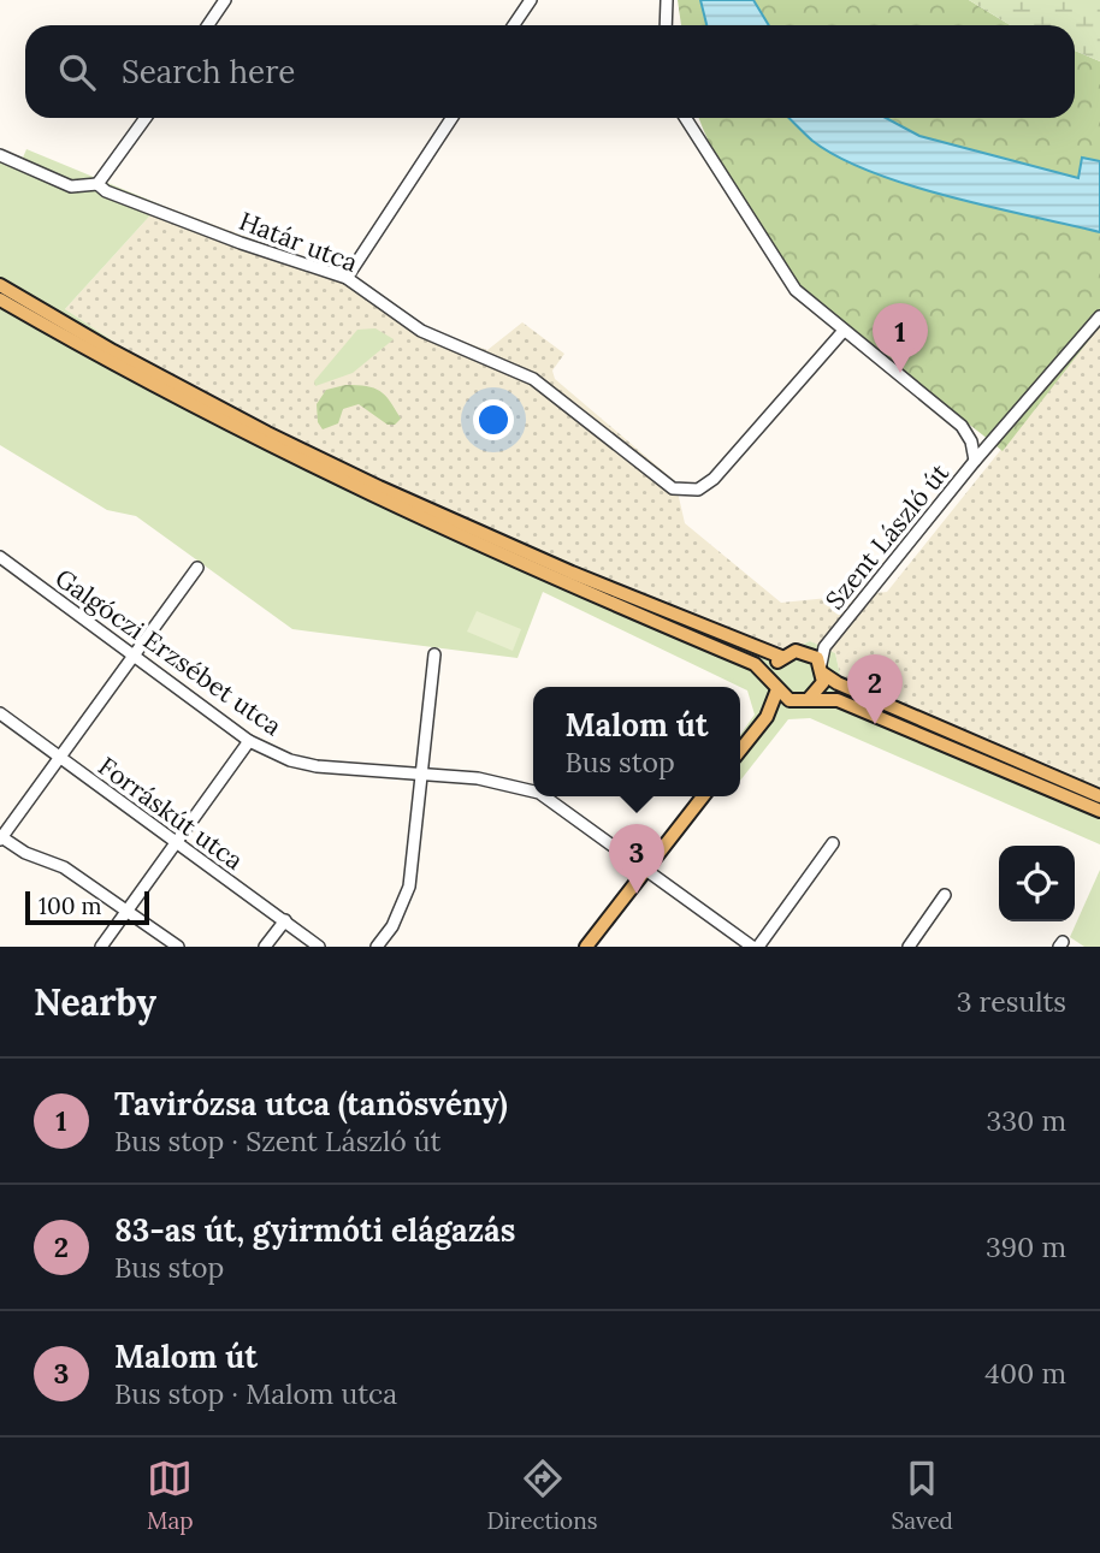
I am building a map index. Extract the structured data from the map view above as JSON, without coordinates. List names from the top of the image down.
{
  "streets": {
    "street": [
      "Határ utca",
      "Szent László út",
      "Galgóczi Erzsébet utca",
      "Forráskút utca"
    ]
  },
  "crossings": [
    ["Határ utca", "Szent László út"]
  ],
  "scale_bar": "100 m",
  "page": {
    "search": "Search here",
    "pins": ["1", "2", "3"],
    "popup": ["Malom út", "Bus stop"],
    "scale": "100 m",
    "heading": ["Nearby", "3 results"],
    "list": [
      {
        "mark": "1",
        "name": "Tavirózsa utca (tanösvény)",
        "note": "Bus stop · Szent László út",
        "value": "330 m"
      },
      {
        "mark": "2",
        "name": "83-as út, gyirmóti elágazás",
        "note": "Bus stop",
        "value": "390 m"
      },
      {
        "mark": "3",
        "name": "Malom út",
        "note": "Bus stop · Malom utca",
        "value": "400 m"
      }
    ],
    "nav": ["Map", "Directions", "Saved"]
  }
}
